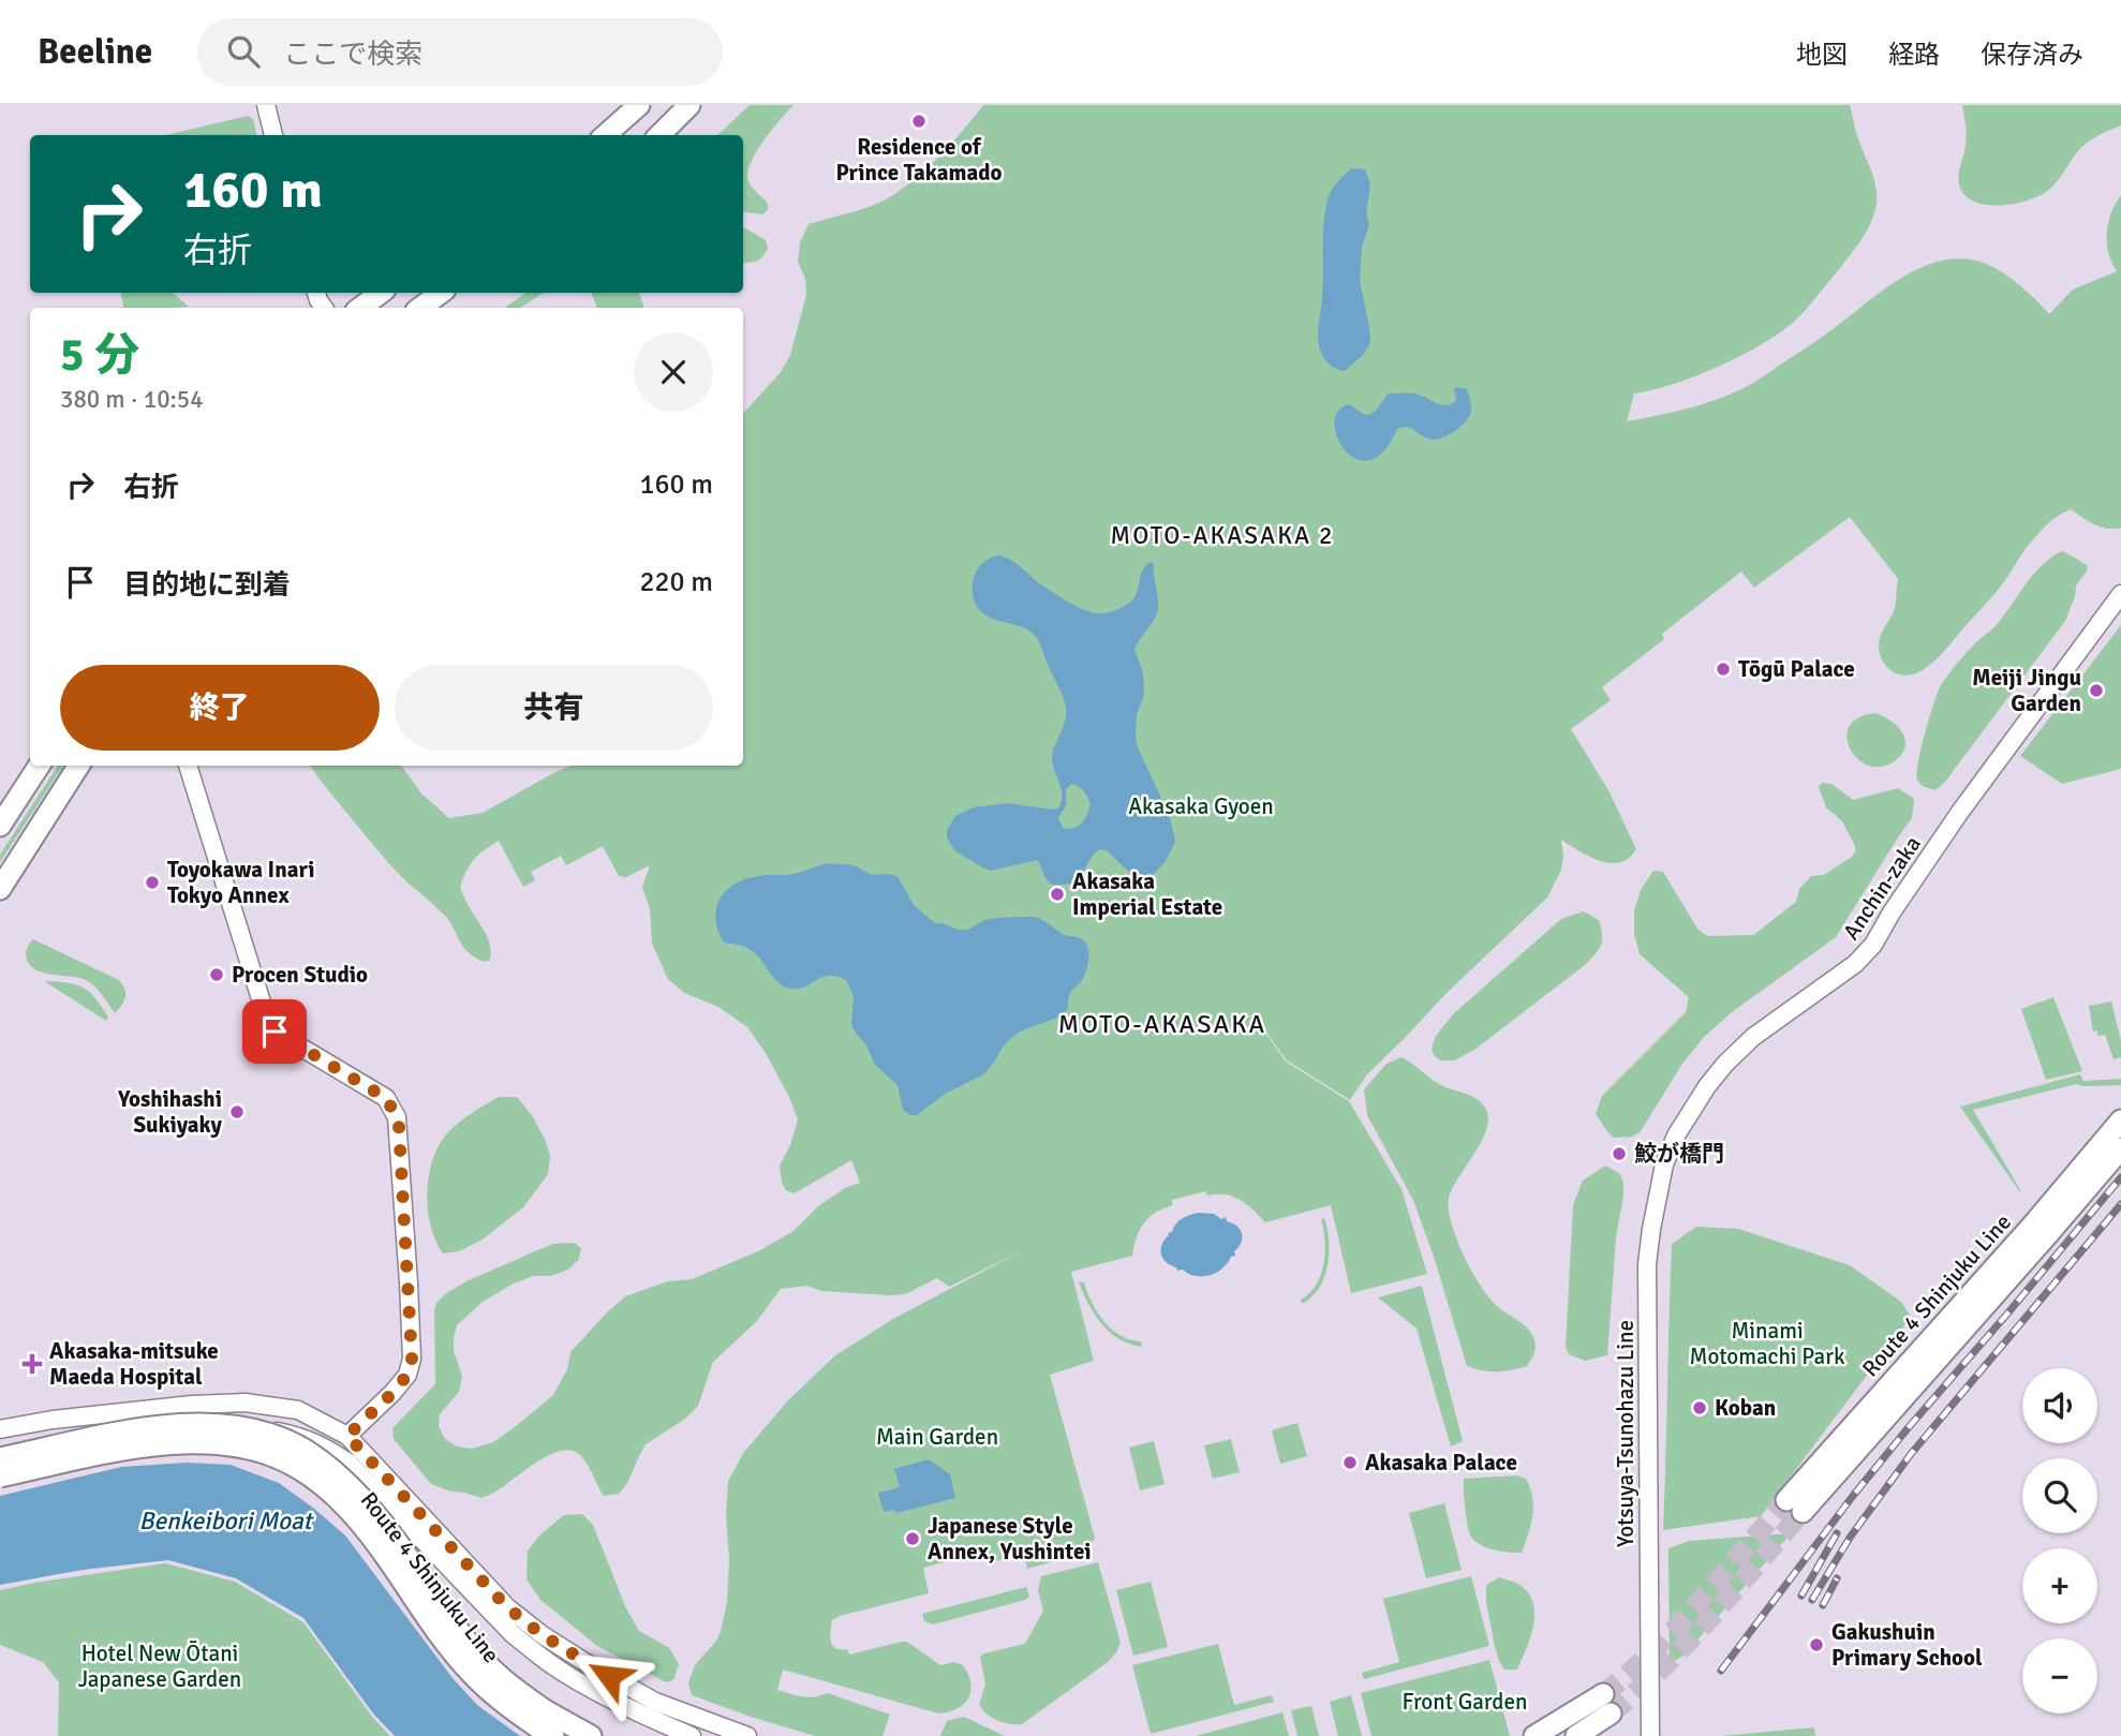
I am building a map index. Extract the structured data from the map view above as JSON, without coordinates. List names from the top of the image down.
{
  "streets": {
    "highway": ["Route 4 Shinjuku Line"],
    "main road": ["Anchin-zaka", "Yotsuya-Tsunohazu Line"]
  },
  "crossings": [
    ["Anchin-zaka", "Yotsuya-Tsunohazu Line"]
  ],
  "districts": ["MOTO-AKASAKA 2", "MOTO-AKASAKA"],
  "water": ["Benkeibori Moat"],
  "parks": [
    "Akasaka Gyoen",
    "Minami Motomachi Park",
    "Main Garden",
    "Hotel New Ōtani Japanese Garden",
    "Front Garden"
  ],
  "places": {
    "other": [
      "Residence of Prince Takamado",
      "Tōgū Palace",
      "Meiji Jingu Garden",
      "Toyokawa Inari Tokyo Annex",
      "Akasaka Imperial Estate",
      "Procen Studio",
      "Yoshihashi Sukiyaky",
      "鮫が橋門",
      "Koban",
      "Akasaka Palace",
      "Japanese Style Annex, Yushintei",
      "Gakushuin Primary School"
    ],
    "health": ["Akasaka-mitsuke Maeda Hospital"]
  },
  "page": {
    "header": "Beeline",
    "search": "ここで検索",
    "nav": ["地図", "経路", "保存済み"],
    "turn": ["160 m", "右折"],
    "heading": ["5 分", "380 m · 10:54"],
    "list": [
      {
        "name": "右折",
        "value": "160 m"
      },
      {
        "name": "目的地に到着",
        "value": "220 m"
      }
    ],
    "buttons": ["終了", "共有"],
    "map_buttons": ["+", "−"]
  }
}
